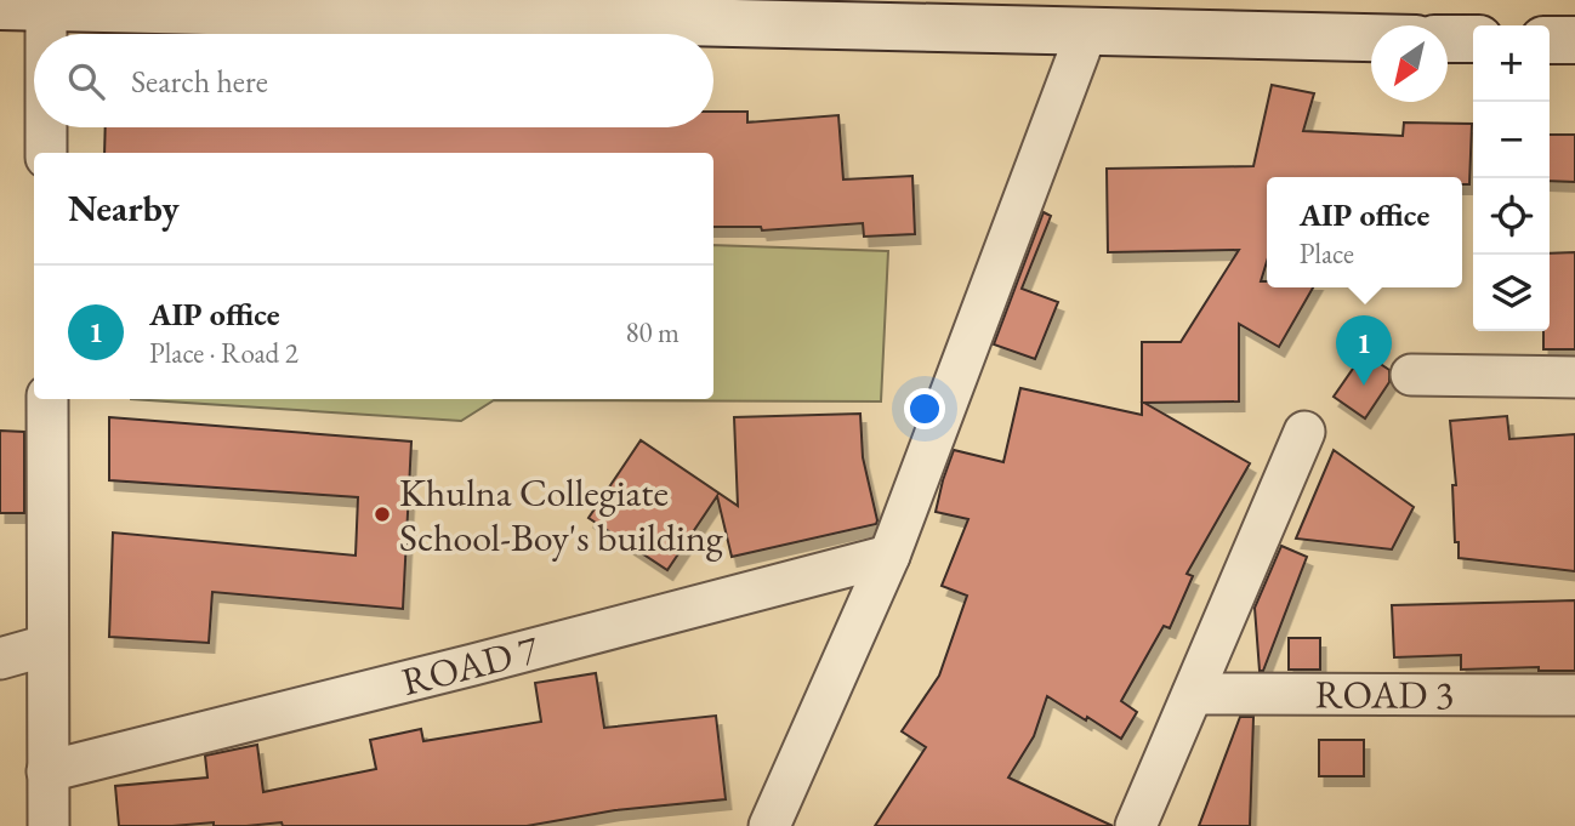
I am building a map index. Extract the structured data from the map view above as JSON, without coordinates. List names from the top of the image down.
{
  "streets": {
    "street": ["ROAD 7", "ROAD 3"]
  },
  "places": ["Khulna Collegiate School-Boy's building"],
  "north": "bottom left",
  "page": {
    "map_buttons": ["+", "−"],
    "search": "Search here",
    "heading": "Nearby",
    "popup": ["AIP office", "Place"],
    "list": [
      {
        "mark": "1",
        "name": "AIP office",
        "note": "Place · Road 2",
        "value": "80 m"
      }
    ],
    "pins": "1"
  }
}
